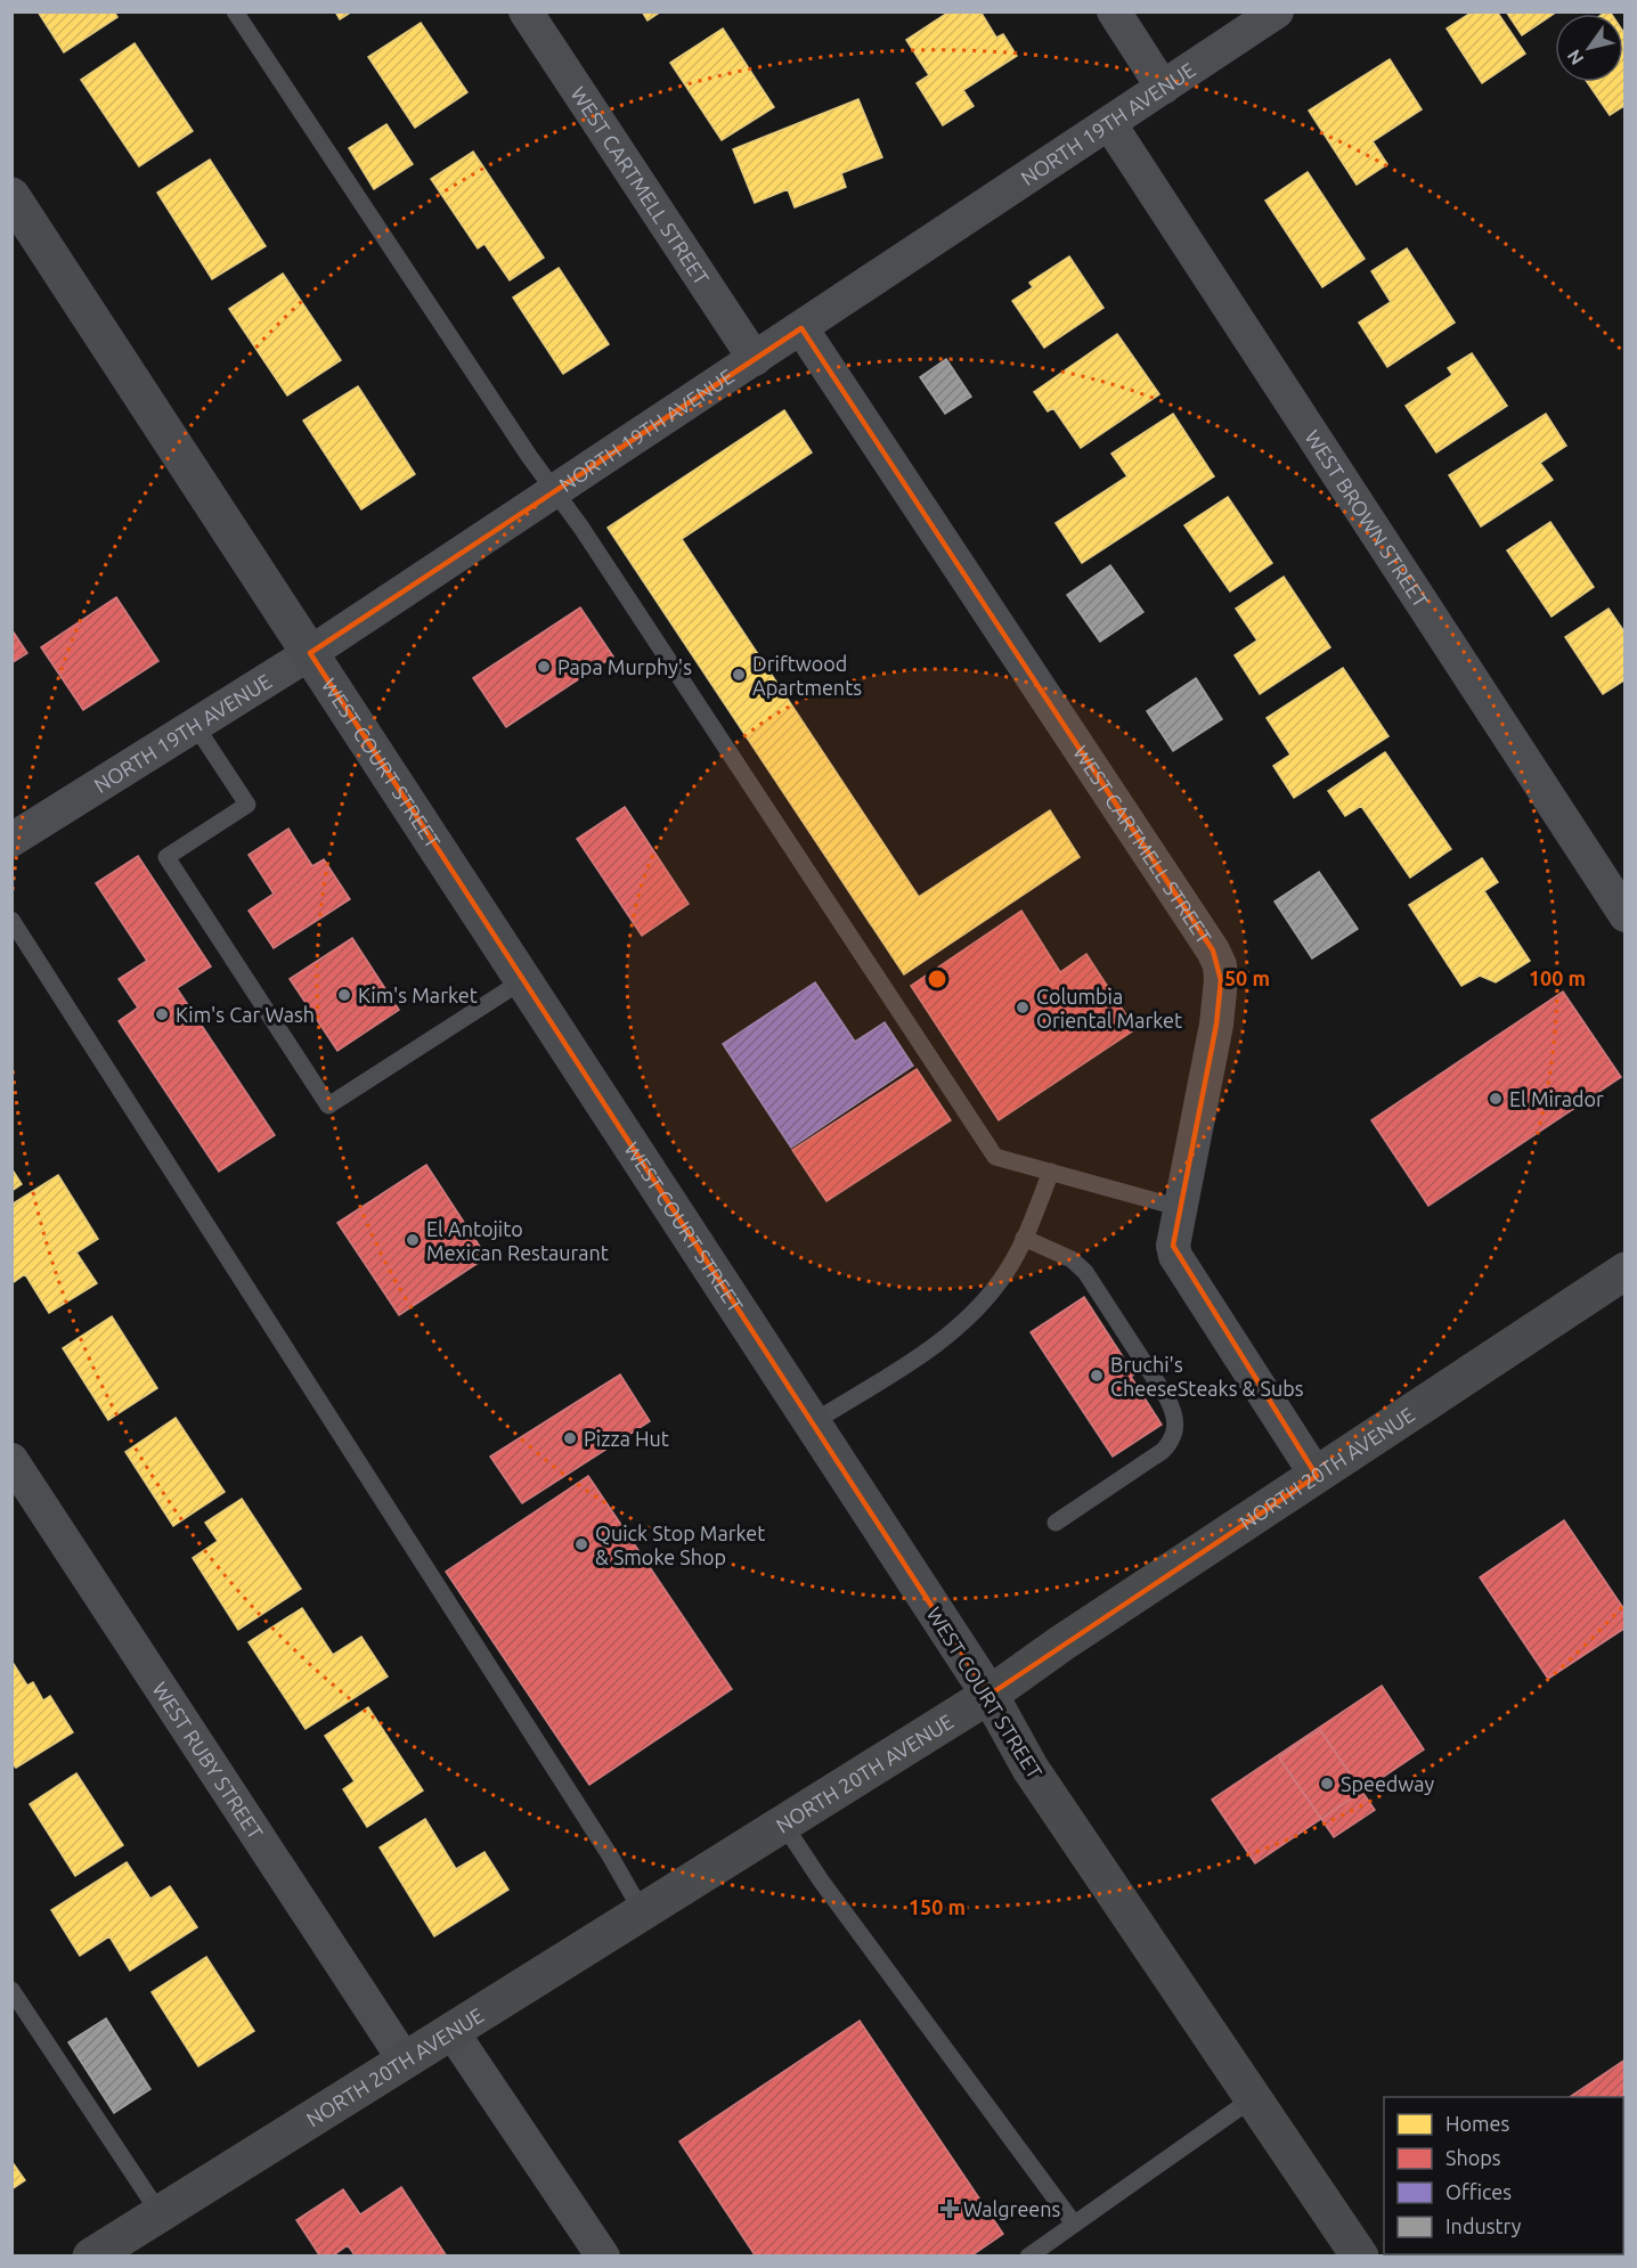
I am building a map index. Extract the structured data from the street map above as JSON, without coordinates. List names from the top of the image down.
{
  "streets": {
    "main road": ["WEST COURT STREET", "NORTH 20TH AVENUE"],
    "street": [
      "NORTH 19TH AVENUE",
      "WEST CARTMELL STREET",
      "WEST BROWN STREET",
      "WEST RUBY STREET"
    ]
  },
  "crossings": [
    ["NORTH 19TH AVENUE", "WEST CARTMELL STREET"],
    ["NORTH 19TH AVENUE", "WEST BROWN STREET"],
    ["NORTH 19TH AVENUE", "WEST COURT STREET"],
    ["WEST CARTMELL STREET", "NORTH 20TH AVENUE"],
    ["WEST COURT STREET", "NORTH 20TH AVENUE"],
    ["NORTH 20TH AVENUE", "WEST RUBY STREET"]
  ],
  "places": {
    "other": [
      "Papa Murphy's",
      "Driftwood Apartments",
      "Kim's Market",
      "Columbia Oriental Market",
      "Kim's Car Wash",
      "El Mirador",
      "El Antojito Mexican Restaurant",
      "Bruchi's CheeseSteaks & Subs",
      "Pizza Hut",
      "Quick Stop Market & Smoke Shop",
      "Speedway"
    ],
    "health": ["Walgreens"]
  },
  "legend": [
    "Homes",
    "Shops",
    "Offices",
    "Industry"
  ],
  "north": "bottom left",
  "rings": ["50 m", "100 m", "150 m"]
}
